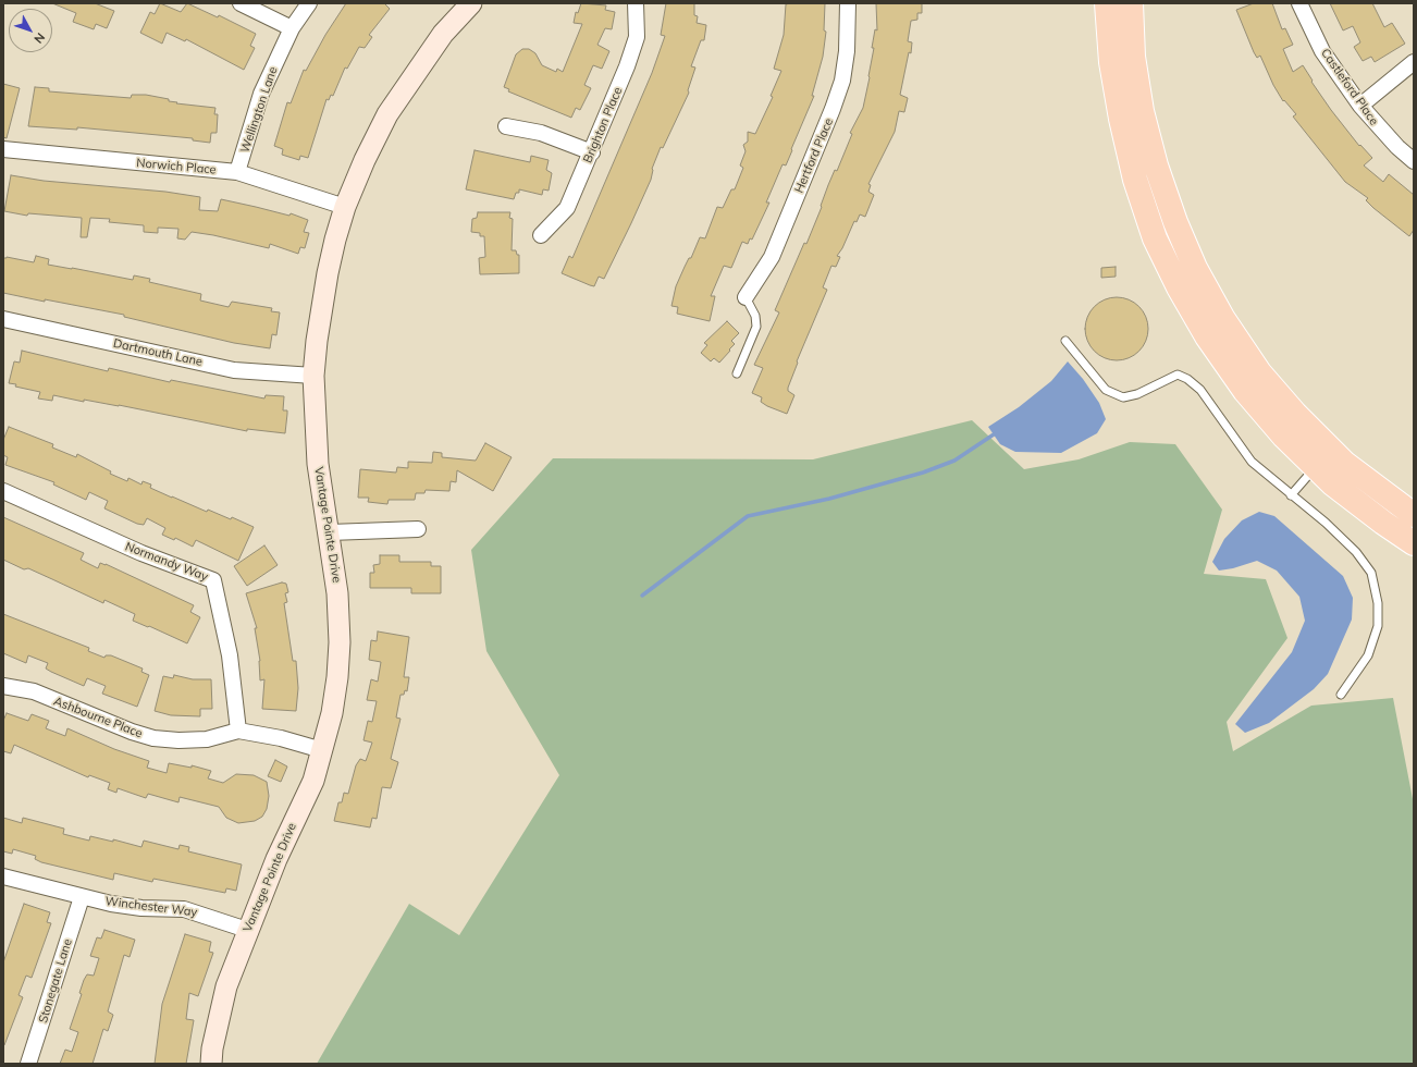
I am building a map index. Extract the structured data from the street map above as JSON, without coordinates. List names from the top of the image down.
{
  "streets": {
    "street": [
      "Castleford Place",
      "Wellington Lane",
      "Brighton Place",
      "Hertford Place",
      "Norwich Place",
      "Dartmouth Lane",
      "Vantage Pointe Drive",
      "Normandy Way",
      "Ashbourne Place",
      "Winchester Way",
      "Stonegate Lane"
    ]
  },
  "crossings": [
    ["Wellington Lane", "Norwich Place"],
    ["Norwich Place", "Vantage Pointe Drive"],
    ["Dartmouth Lane", "Vantage Pointe Drive"],
    ["Vantage Pointe Drive", "Ashbourne Place"],
    ["Vantage Pointe Drive", "Winchester Way"],
    ["Normandy Way", "Ashbourne Place"],
    ["Winchester Way", "Stonegate Lane"]
  ],
  "north": "bottom right"
}
